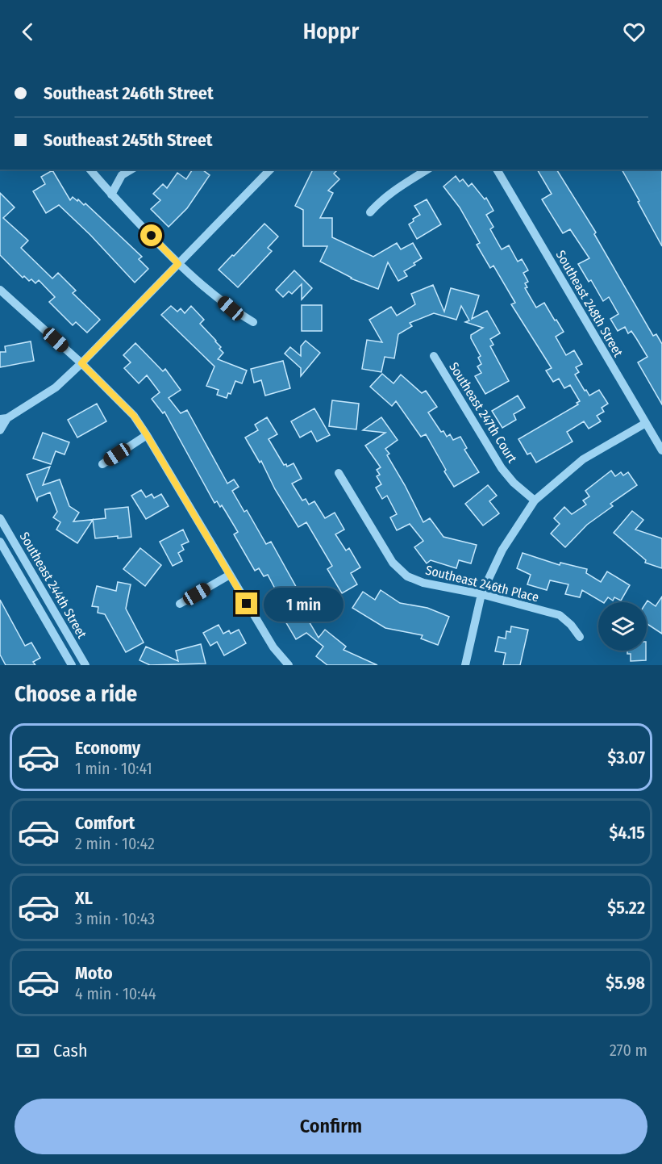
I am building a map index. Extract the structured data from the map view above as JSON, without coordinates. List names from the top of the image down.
{
  "streets": {
    "street": [
      "Southeast 248th Street",
      "Southeast 247th Court",
      "Southeast 246th Place",
      "Southeast 244th Street"
    ]
  },
  "page": {
    "header": "Hoppr",
    "banner": ["Southeast 246th Street", "Southeast 245th Street"],
    "bubble": "1 min",
    "heading": "Choose a ride",
    "list": [
      {
        "name": "Economy",
        "note": "1 min · 10:41",
        "value": "$3.07"
      },
      {
        "name": "Comfort",
        "note": "2 min · 10:42",
        "value": "$4.15"
      },
      {
        "name": "XL",
        "note": "3 min · 10:43",
        "value": "$5.22"
      },
      {
        "name": "Moto",
        "note": "4 min · 10:44",
        "value": "$5.98"
      }
    ],
    "pay": ["Cash", "270 m"],
    "buttons": "Confirm"
  }
}
